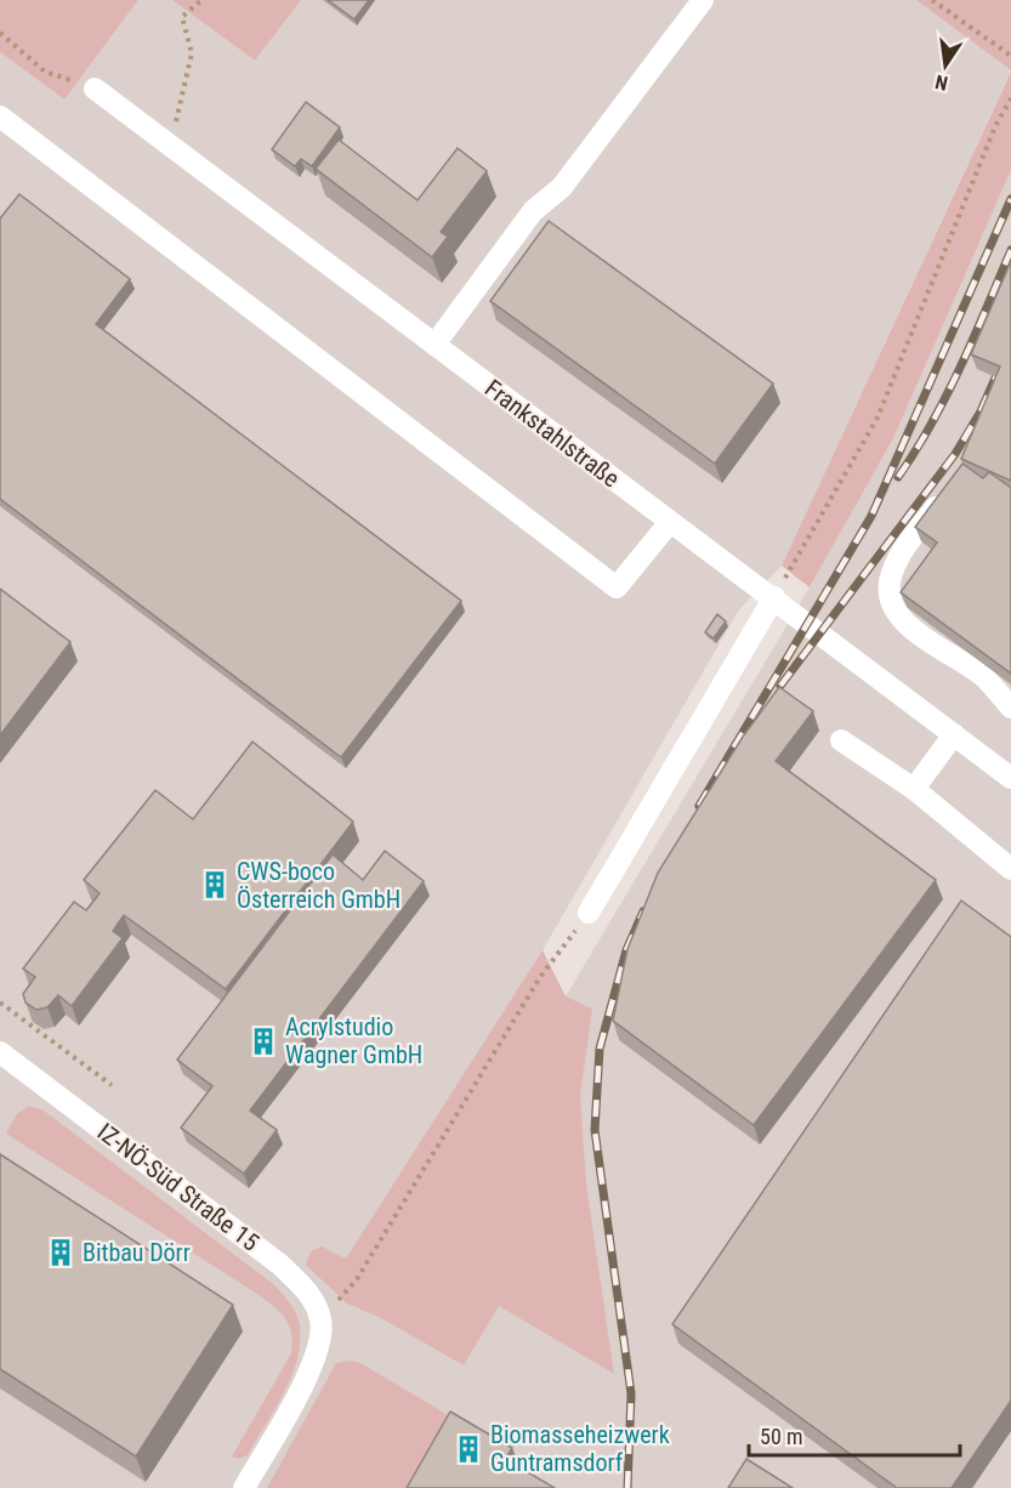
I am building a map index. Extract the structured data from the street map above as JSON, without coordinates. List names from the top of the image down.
{
  "streets": {
    "street": ["Frankstahlstraße", "IZ-NÖ-Süd Straße 15"]
  },
  "places": {
    "building": [
      "CWS-boco Österreich GmbH",
      "Acrylstudio Wagner GmbH",
      "Bitbau Dörr",
      "Biomasseheizwerk Guntramsdorf"
    ]
  },
  "scale_bar": "50 m",
  "north": "bottom"
}
